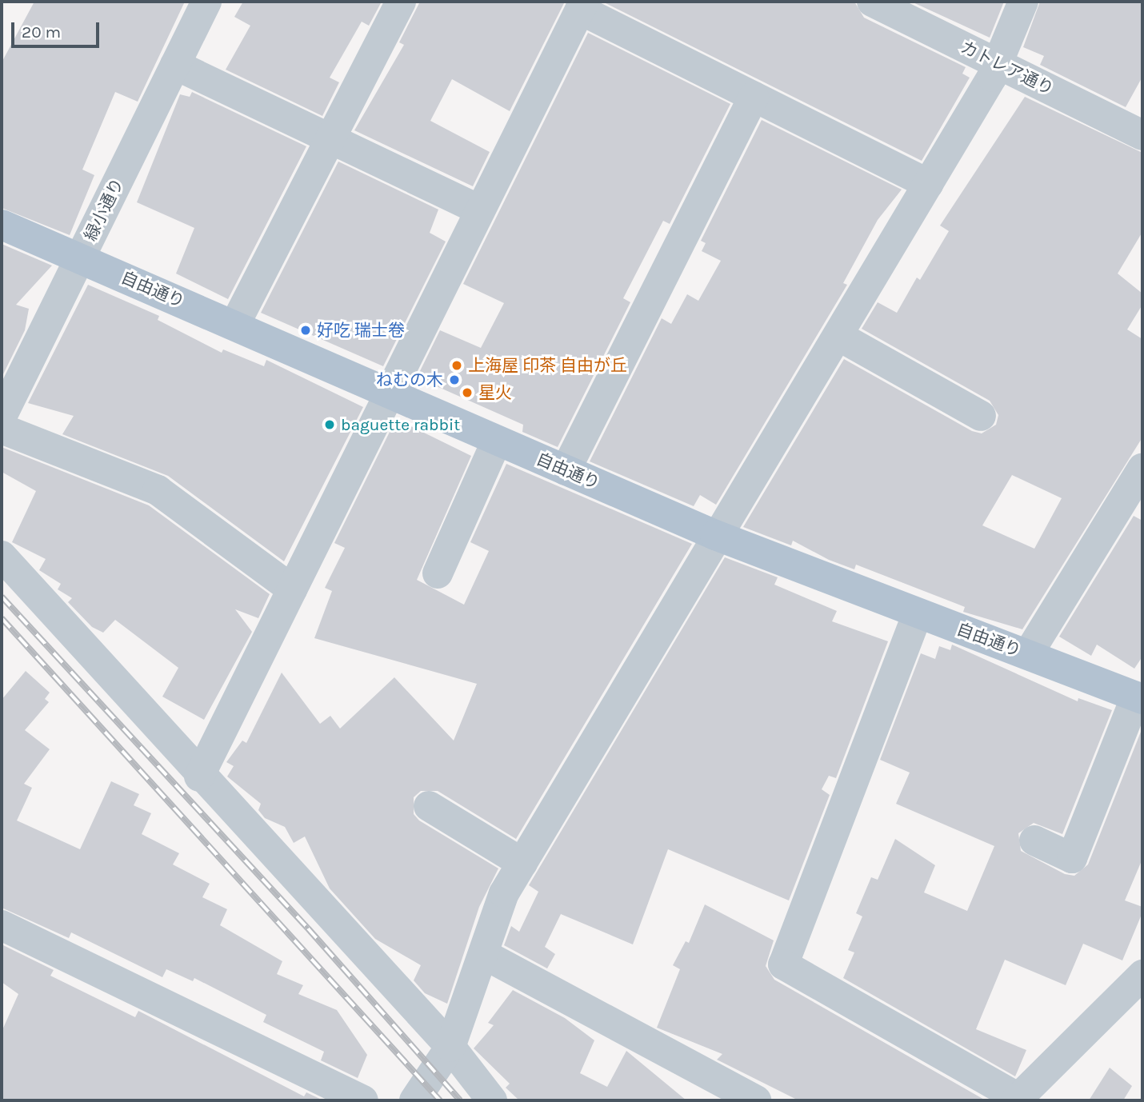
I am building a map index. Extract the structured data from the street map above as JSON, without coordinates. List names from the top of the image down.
{
  "streets": {
    "main road": ["自由通り"],
    "street": ["カトレア通り", "緑小通り"]
  },
  "crossings": [
    ["緑小通り", "自由通り"]
  ],
  "places": [
    "好吃 瑞士卷",
    "上海屋 印茶 自由が丘",
    "ねむの木",
    "星火",
    "baguette rabbit"
  ],
  "scale_bar": "20 m"
}
